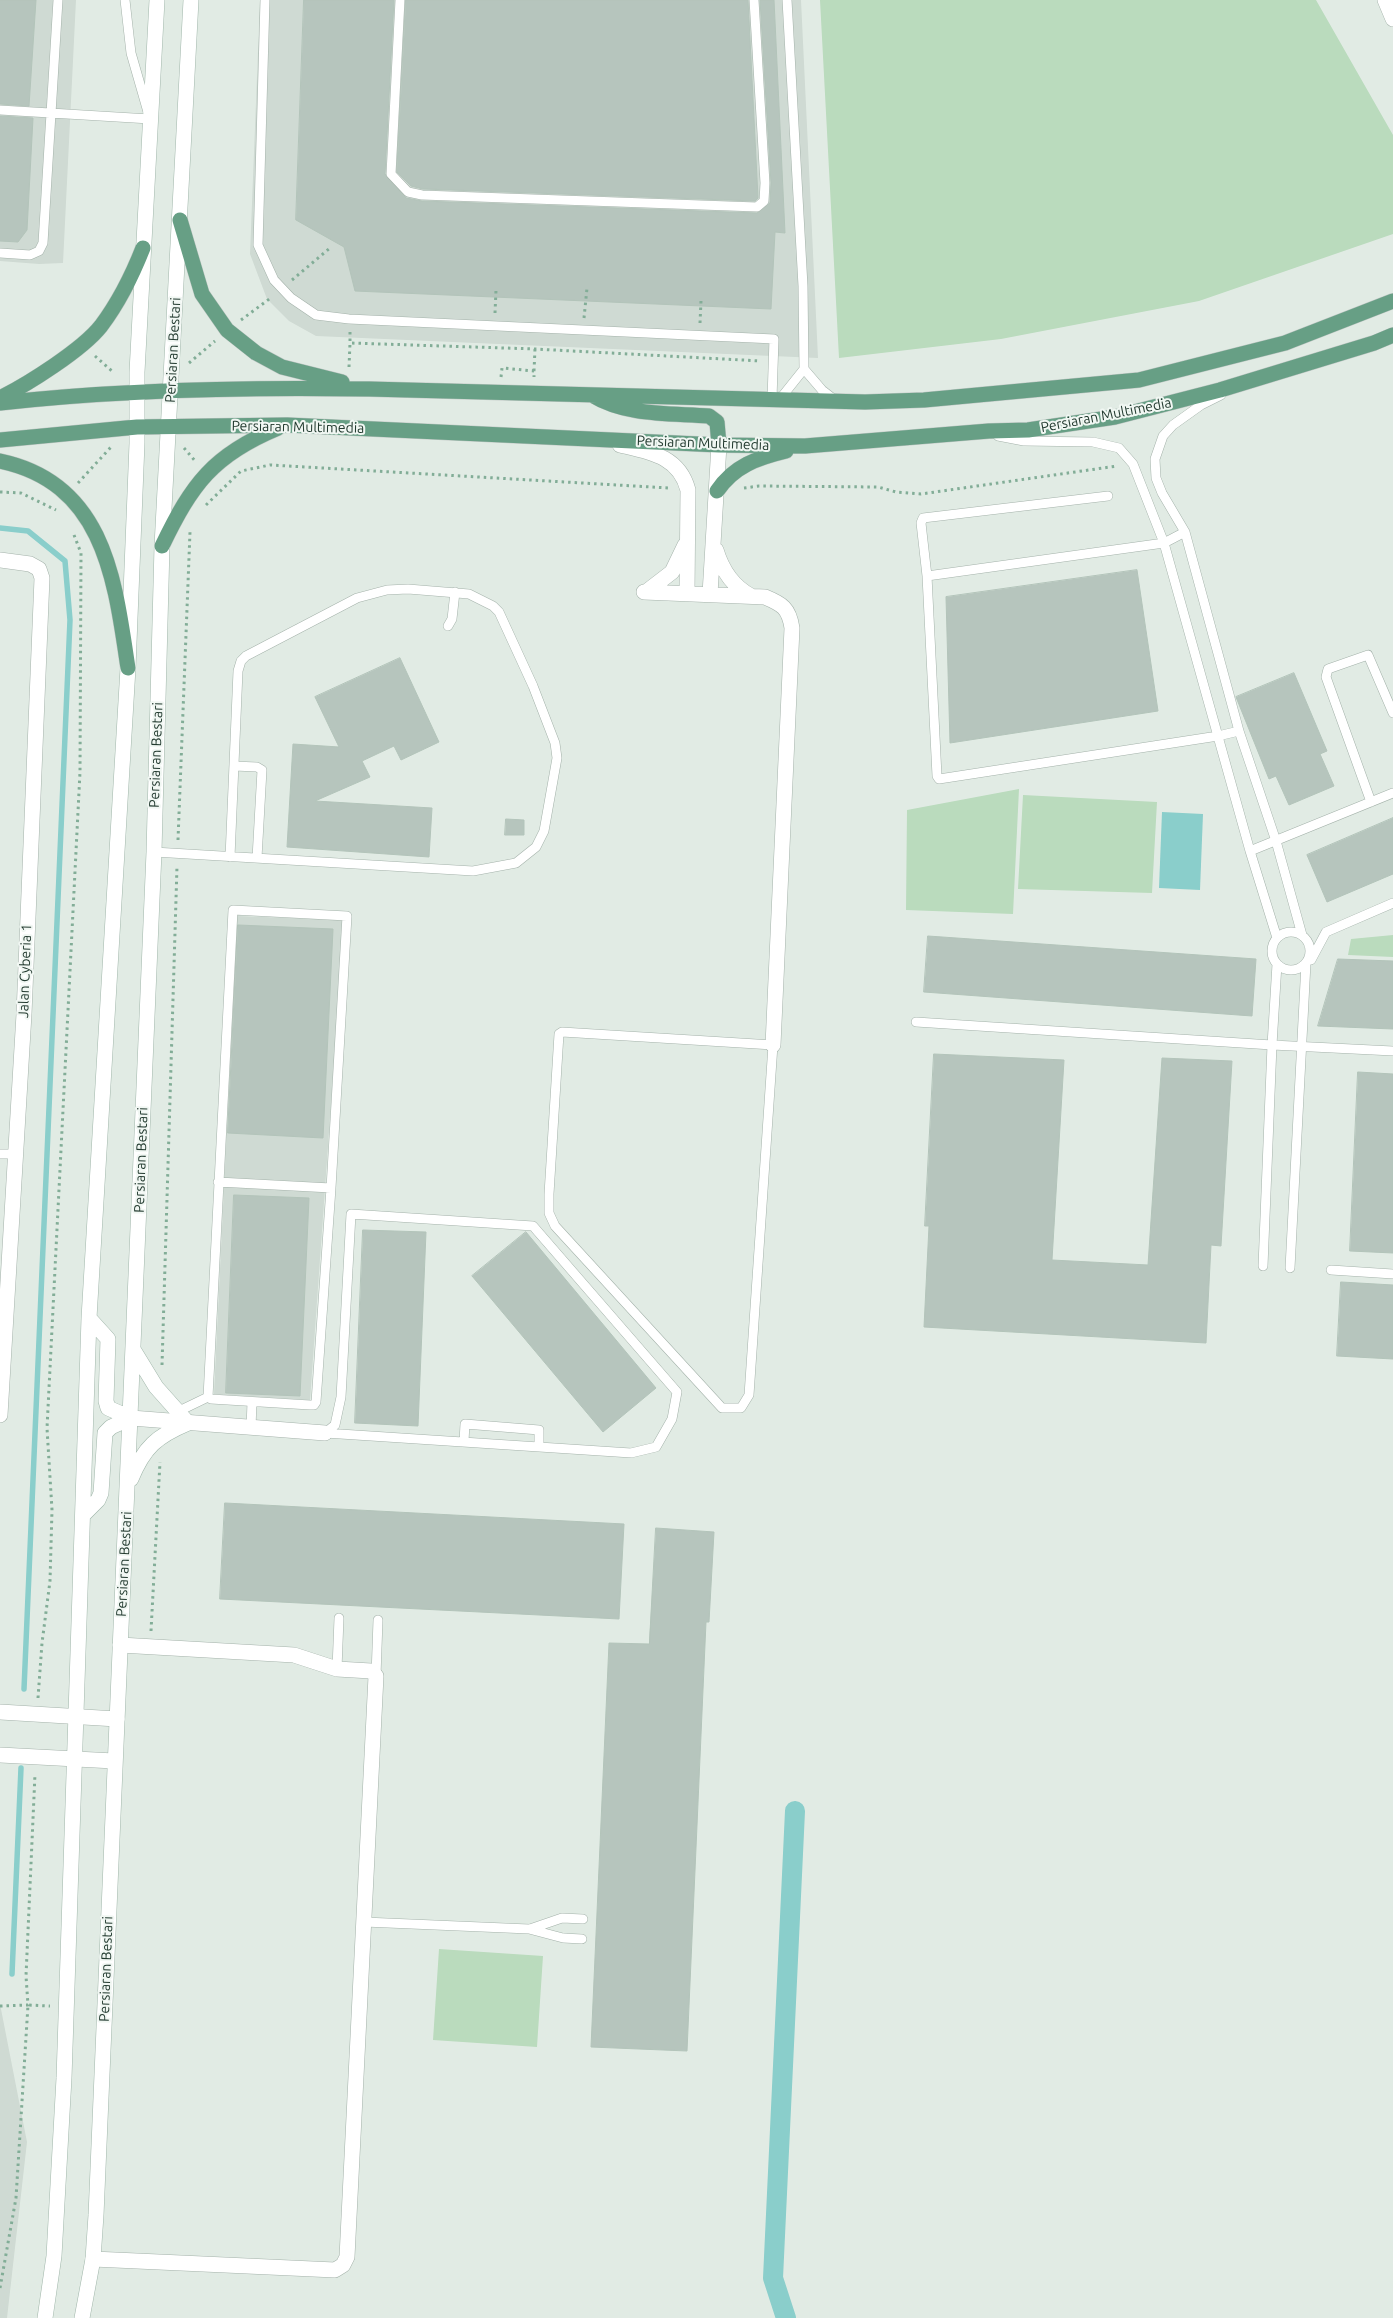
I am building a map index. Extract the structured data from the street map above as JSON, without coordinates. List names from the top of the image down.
{
  "streets": {
    "main road": ["Persiaran Bestari", "Persiaran Multimedia", "Jalan Cyberia 1"]
  },
  "crossings": [
    ["Persiaran Bestari", "Persiaran Multimedia"]
  ]
}
